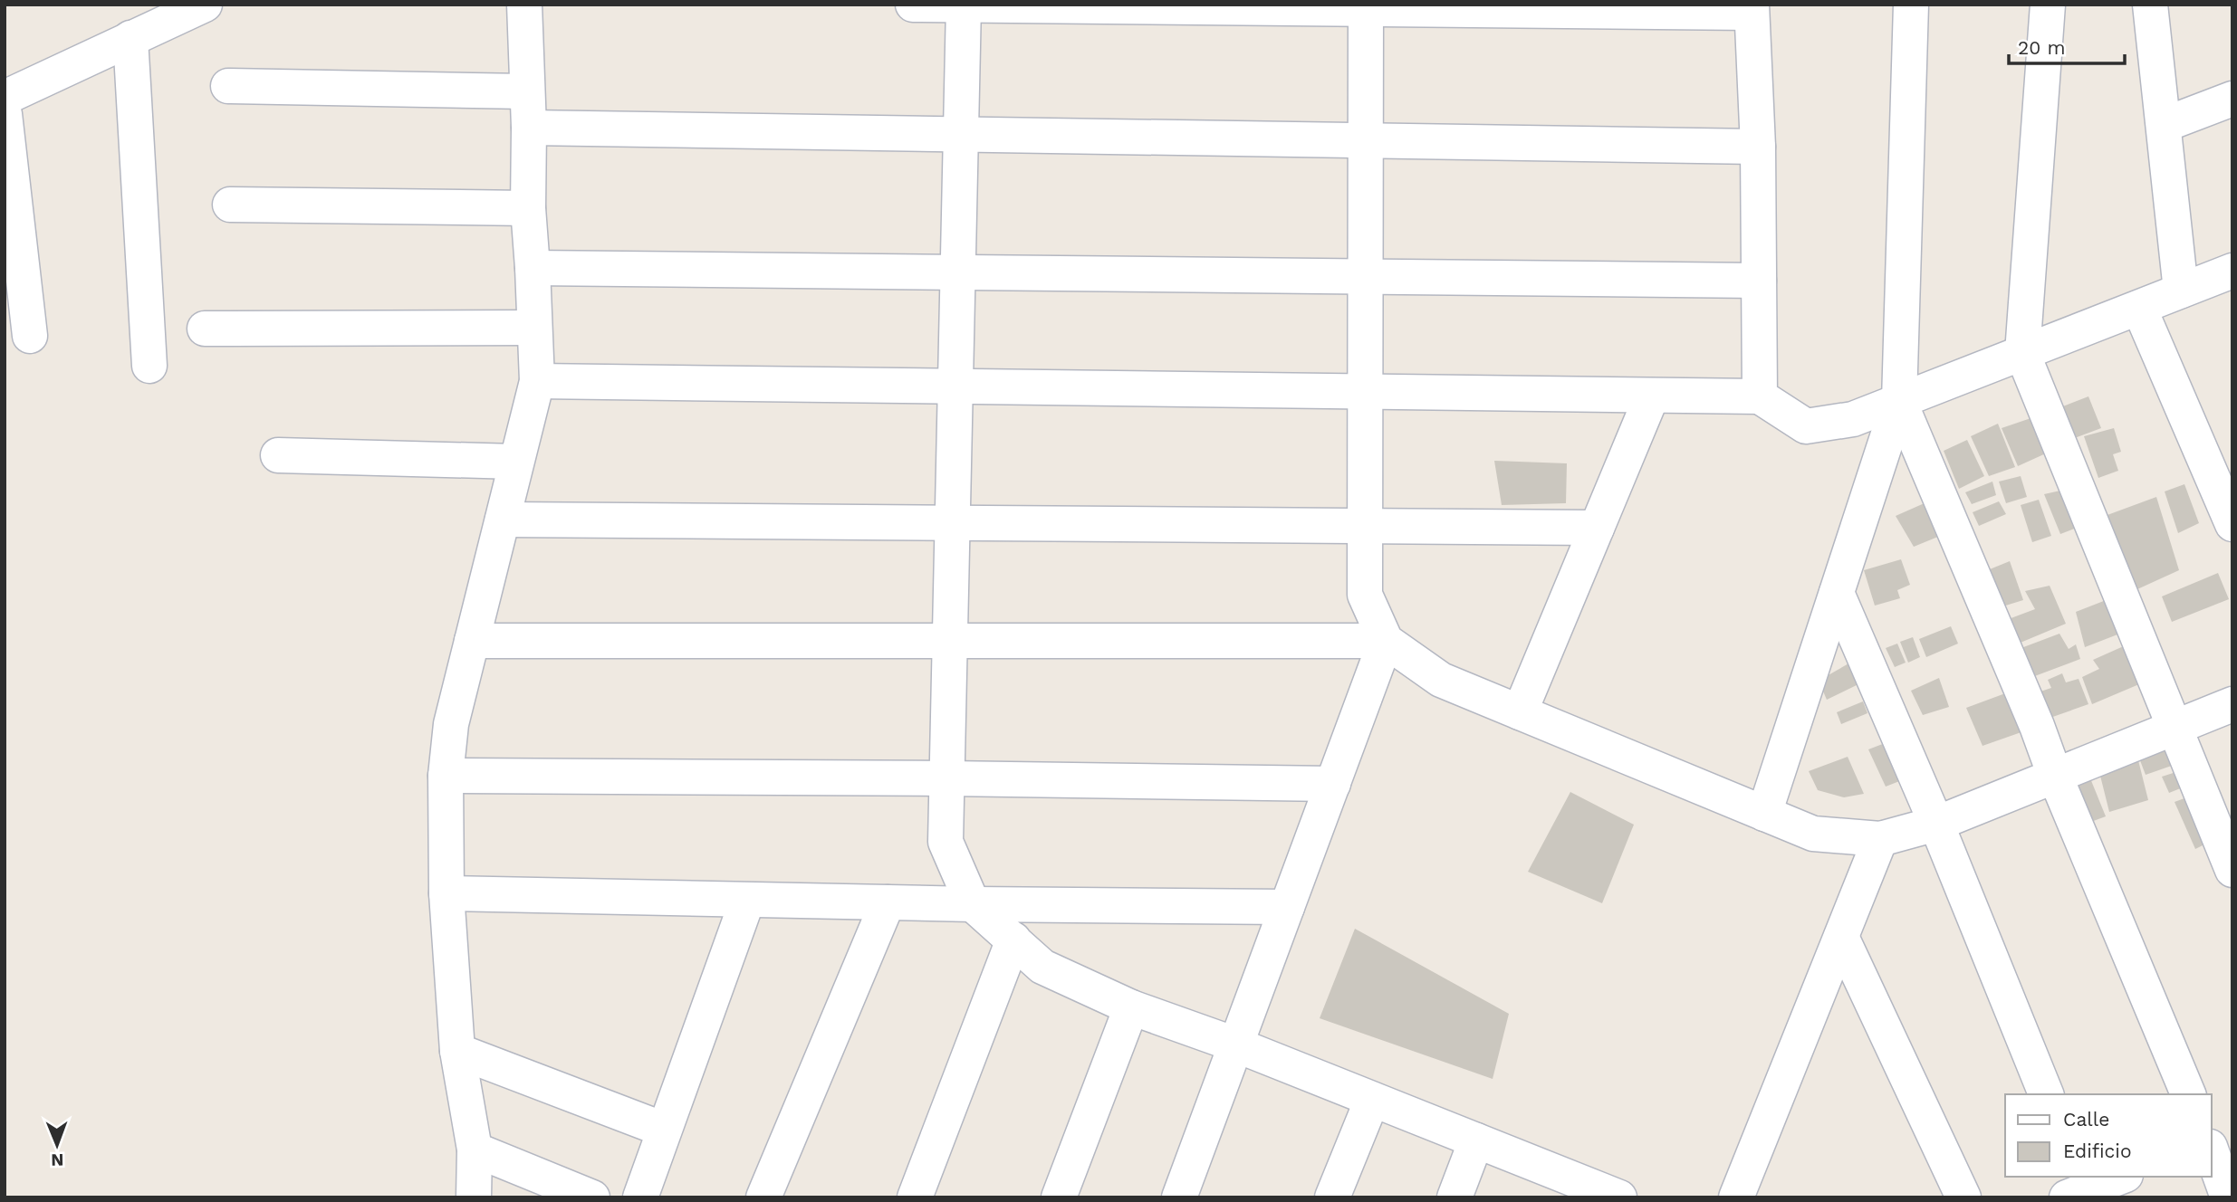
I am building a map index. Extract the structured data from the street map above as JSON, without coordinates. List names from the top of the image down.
{
  "legend": ["Calle", "Edificio"],
  "scale_bar": "20 m",
  "north": "bottom"
}
